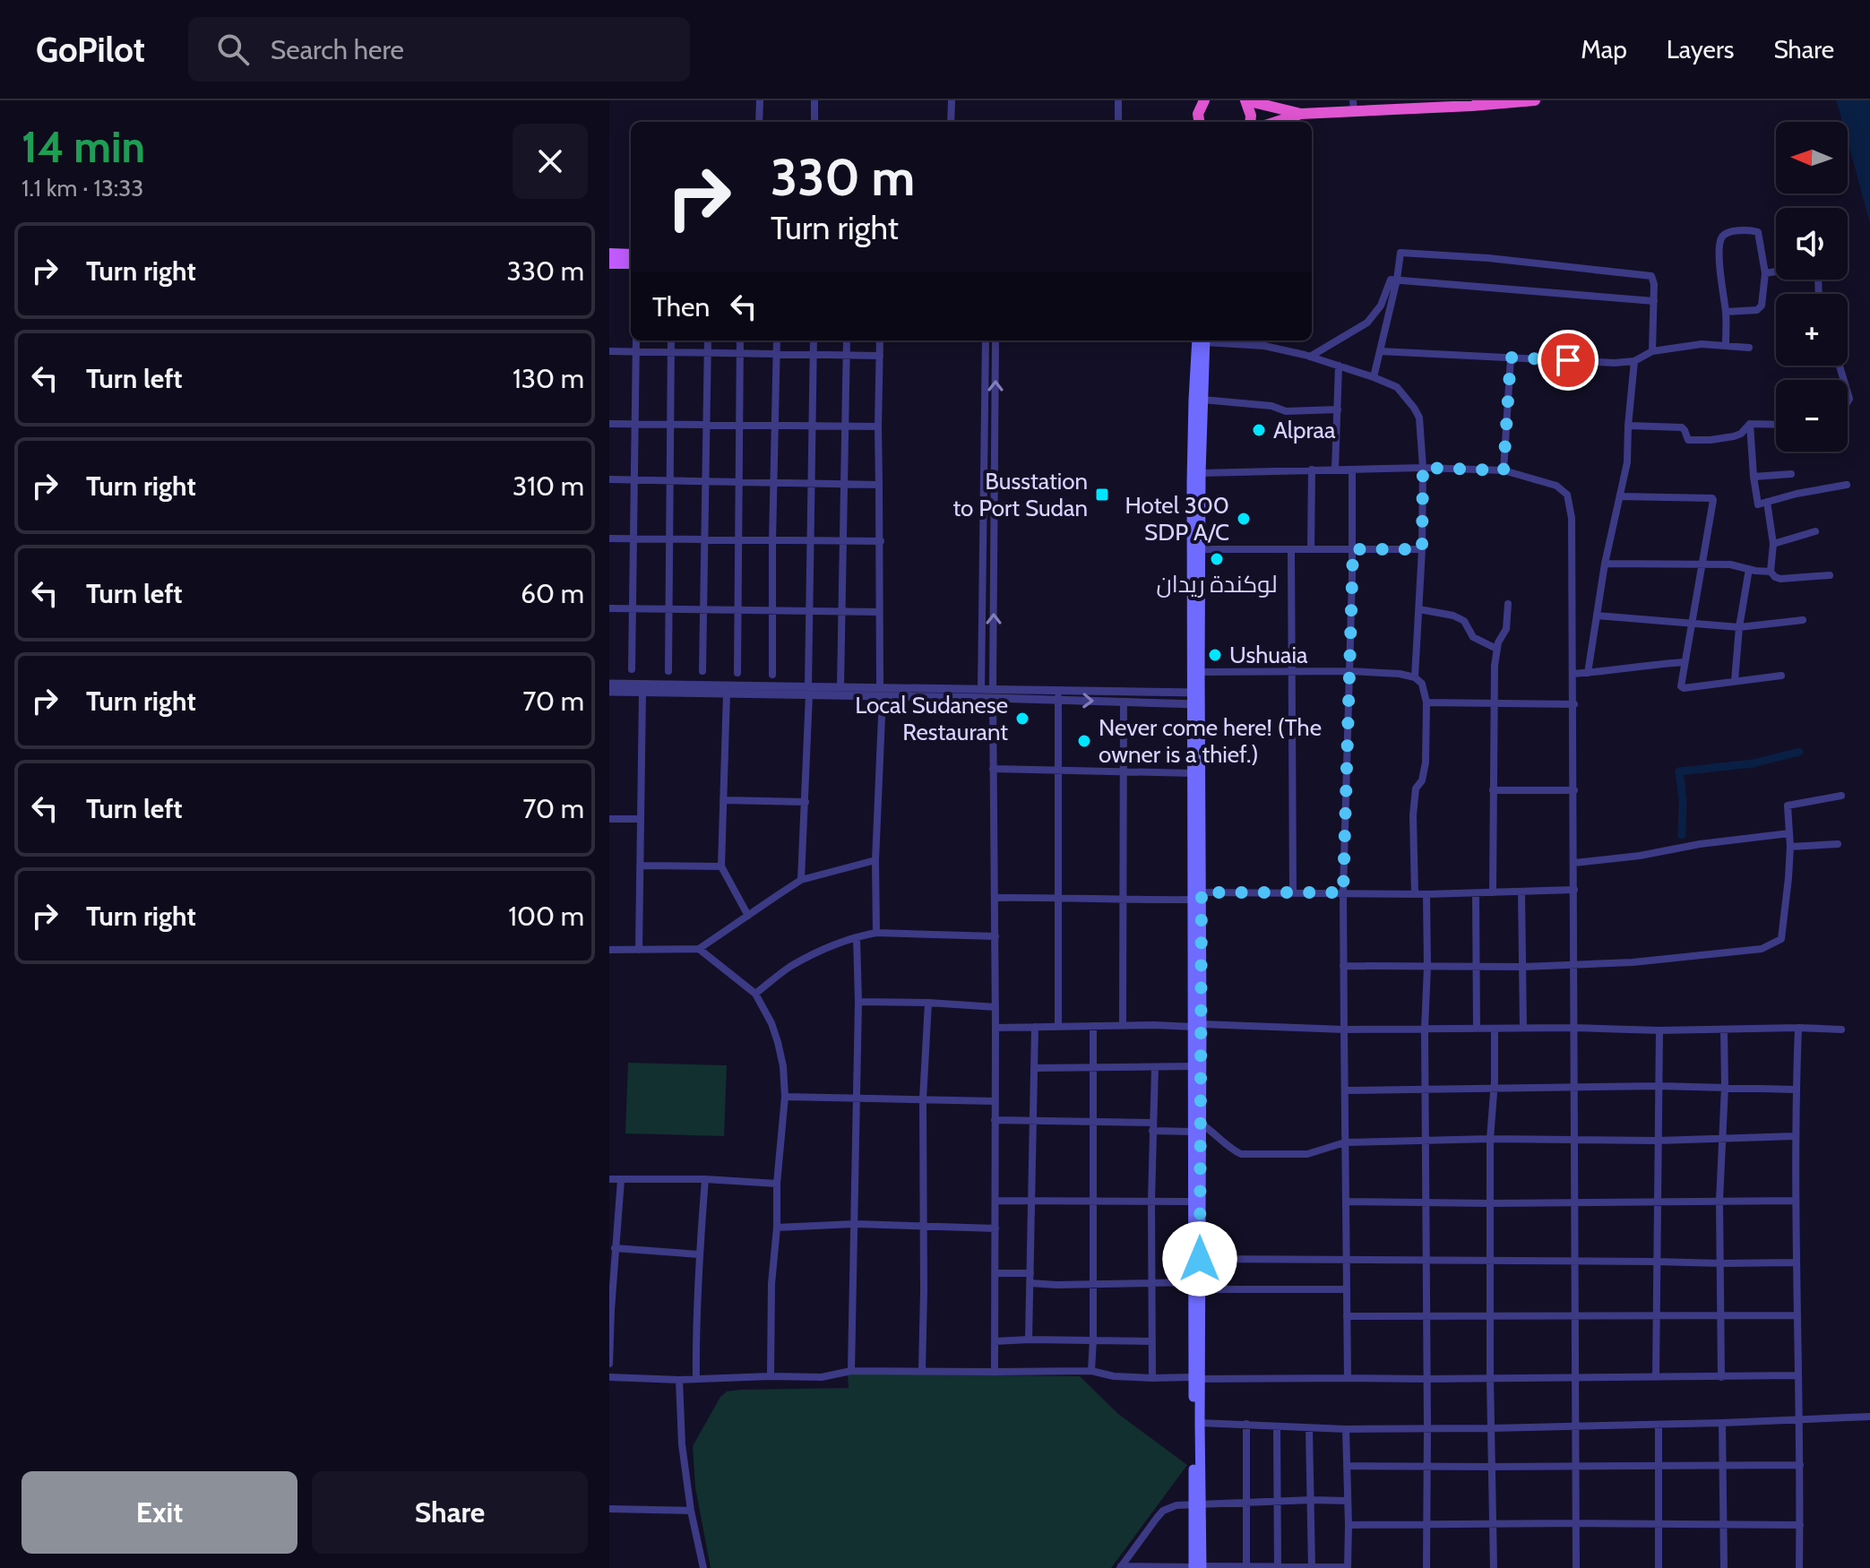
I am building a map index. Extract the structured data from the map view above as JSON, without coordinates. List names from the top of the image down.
{
  "places": {
    "other": [
      "Alpraa",
      "Hotel 300 SDP A/C",
      "لوكندة ريدان",
      "Ushuaia",
      "Local Sudanese Restaurant",
      "Never come here! (The owner is a thief.)"
    ],
    "transit": ["Busstation to Port Sudan"]
  },
  "north": "left",
  "page": {
    "header": "GoPilot",
    "search": "Search here",
    "nav": ["Map", "Layers", "Share"],
    "heading": ["14 min", "1.1 km · 13:33"],
    "map_buttons": ["+", "−"],
    "turn": ["330 m", "Turn right"],
    "list": [
      {
        "name": "Turn right",
        "value": "330 m"
      },
      {
        "name": "Turn left",
        "value": "130 m"
      },
      {
        "name": "Turn right",
        "value": "310 m"
      },
      {
        "name": "Turn left",
        "value": "60 m"
      },
      {
        "name": "Turn right",
        "value": "70 m"
      },
      {
        "name": "Turn left",
        "value": "70 m"
      },
      {
        "name": "Turn right",
        "value": "100 m"
      }
    ],
    "then": "Then",
    "buttons": ["Exit", "Share"]
  }
}
